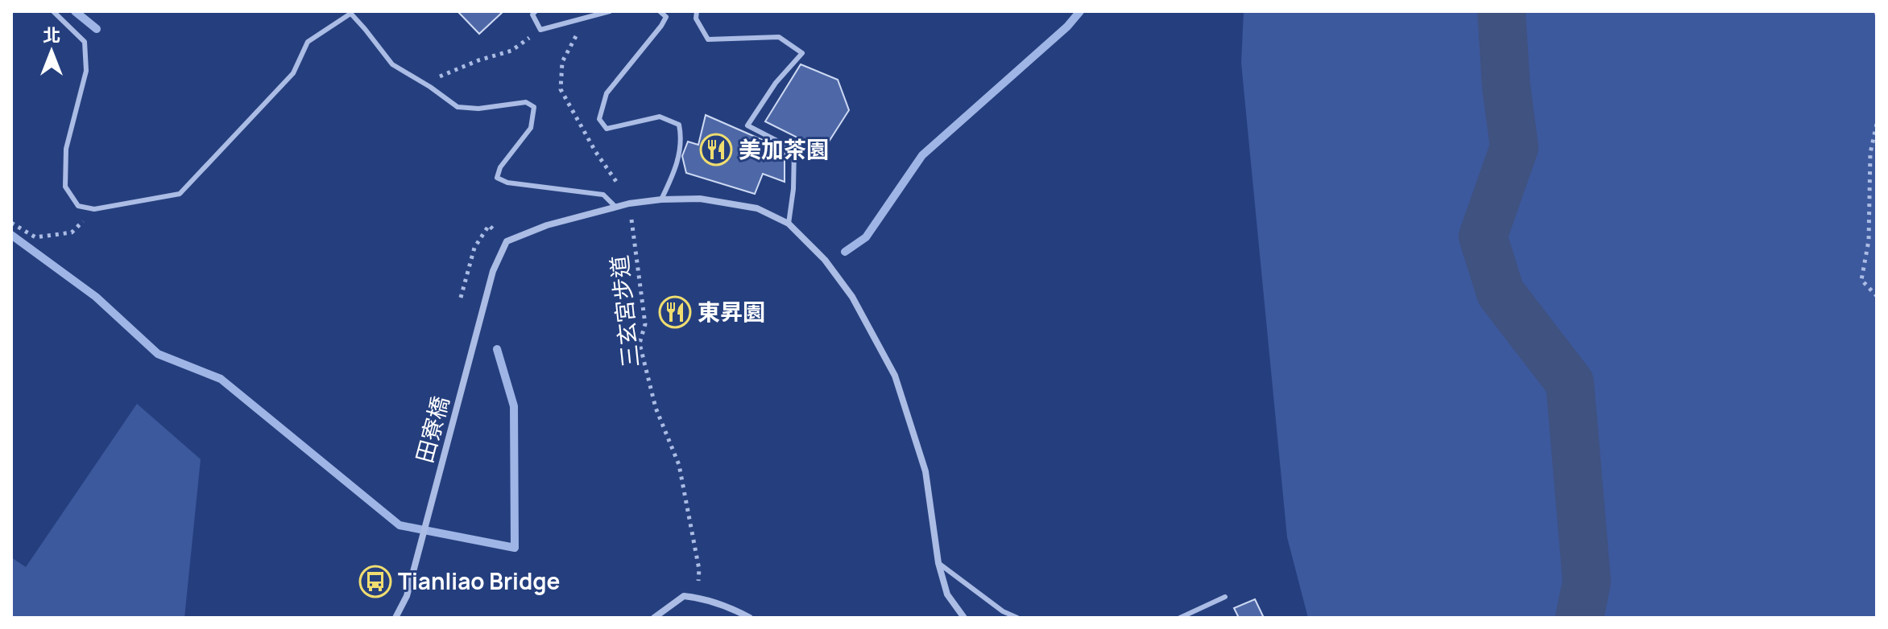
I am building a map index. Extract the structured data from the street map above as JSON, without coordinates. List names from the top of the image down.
{
  "streets": {
    "street": ["田寮橋"],
    "path": ["三玄宮步道"]
  },
  "places": {
    "restaurant": ["美加茶園", "東昇園"],
    "bus stop": ["Tianliao Bridge"]
  },
  "north": "top"
}
